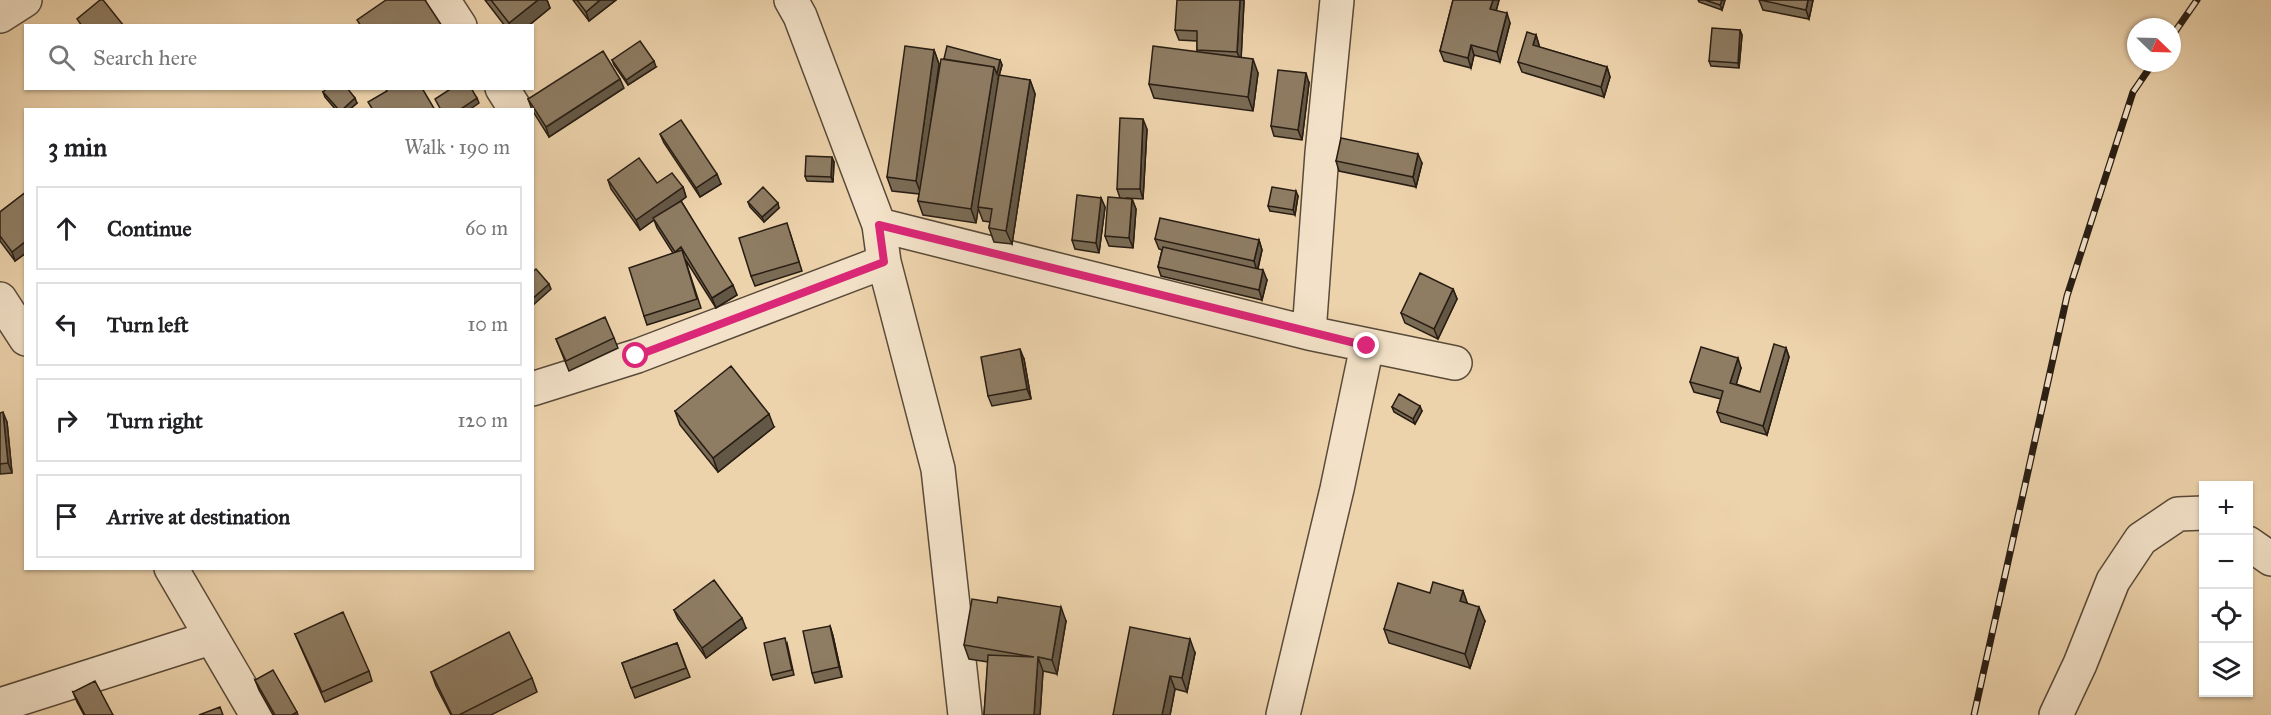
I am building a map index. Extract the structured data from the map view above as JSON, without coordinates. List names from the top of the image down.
{
  "north": "bottom right",
  "page": {
    "search": "Search here",
    "heading": ["3 min", "Walk · 190 m"],
    "list": [
      ["Continue", "60 m"],
      ["Turn left", "10 m"],
      ["Turn right", "120 m"],
      "Arrive at destination"
    ],
    "map_buttons": ["+", "−"]
  }
}
